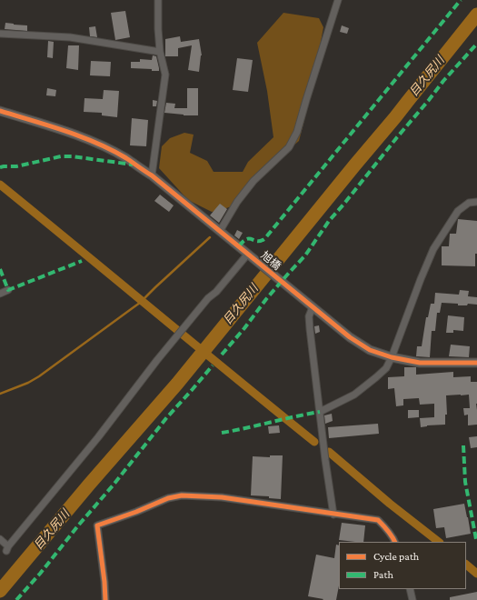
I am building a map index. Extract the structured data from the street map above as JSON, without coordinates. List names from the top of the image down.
{
  "streets": {
    "street": ["旭橋"]
  },
  "water": ["目久尻川"],
  "legend": ["Cycle path", "Path"]
}
